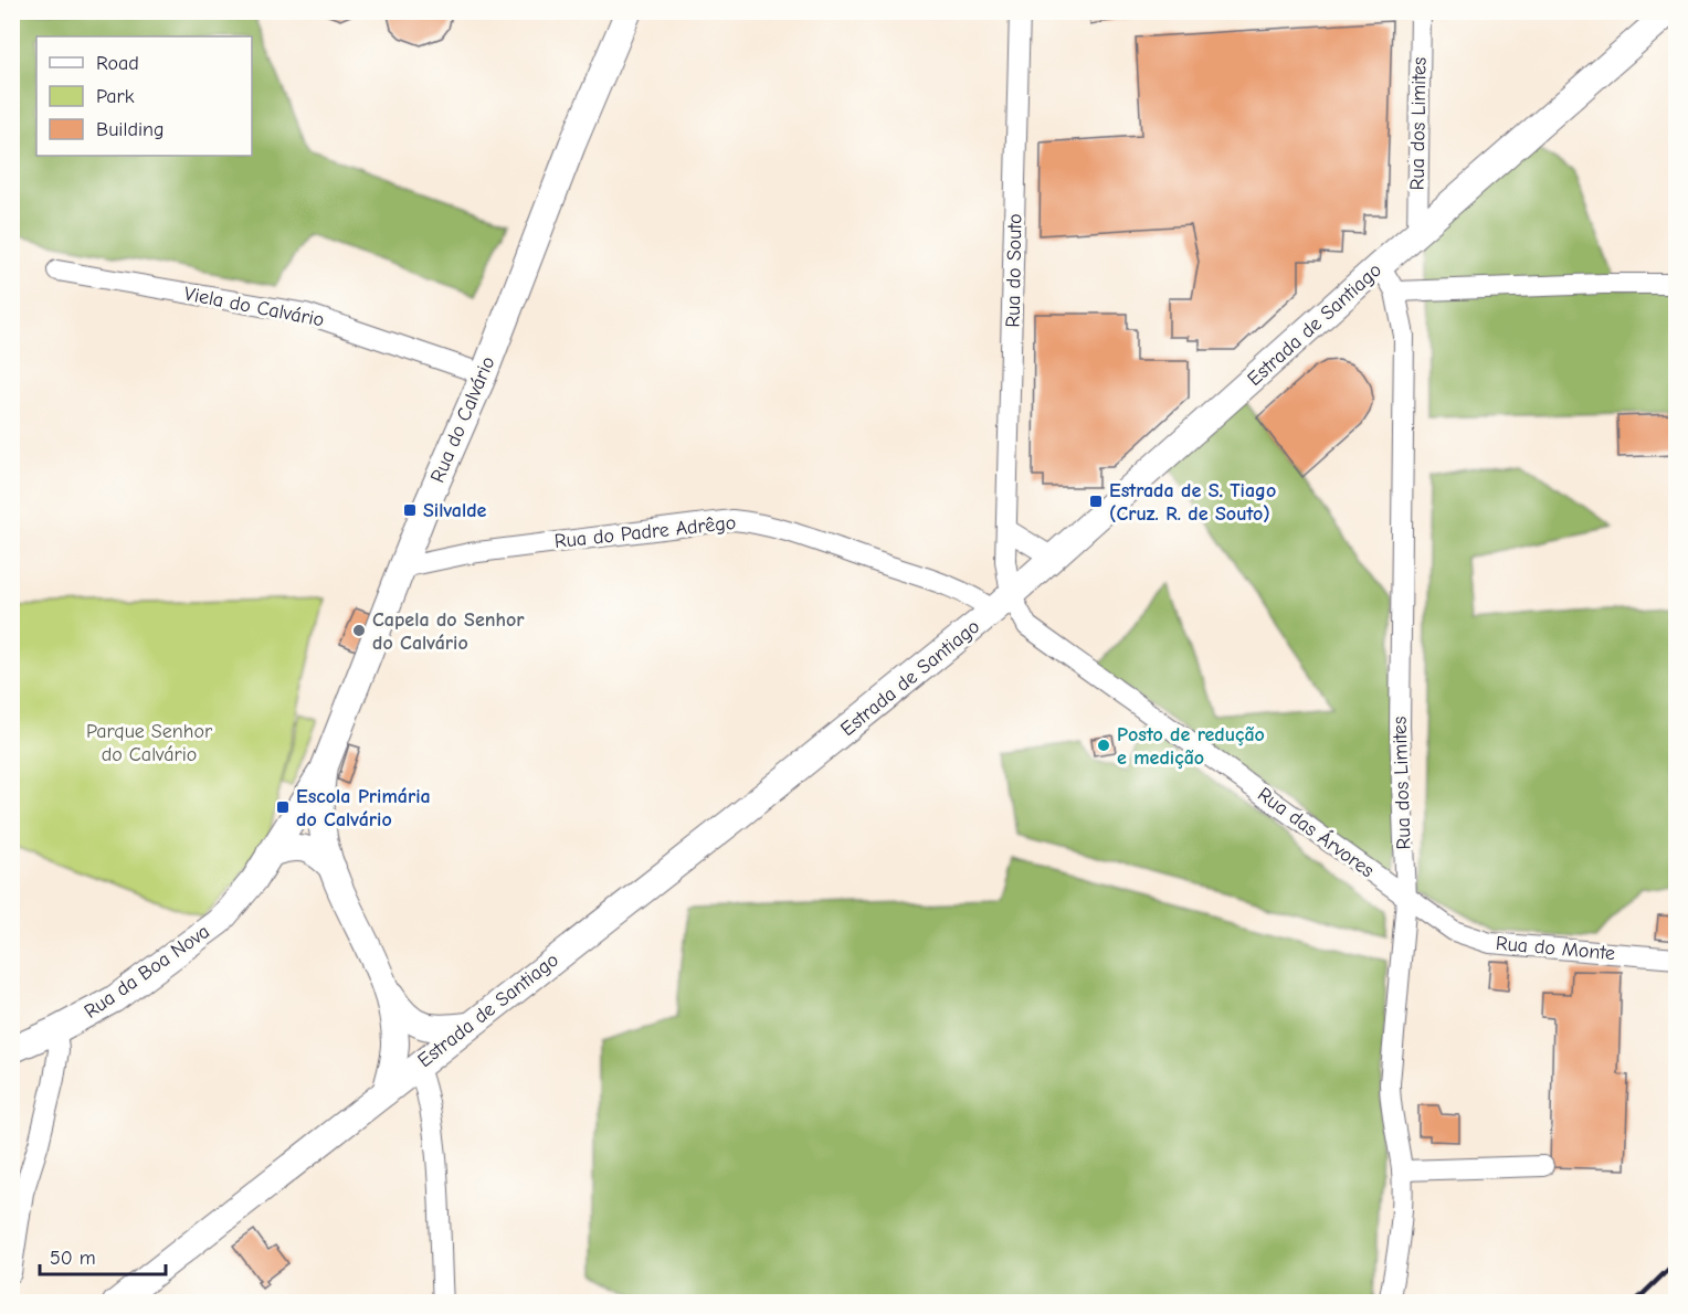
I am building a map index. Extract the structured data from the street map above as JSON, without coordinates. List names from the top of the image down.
{
  "streets": {
    "main road": ["Estrada de Santiago", "Rua do Calvário", "Rua da Boa Nova"],
    "street": [
      "Rua dos Limites",
      "Rua do Souto",
      "Viela do Calvário",
      "Rua do Padre Adrêgo",
      "Rua das Árvores",
      "Rua do Monte"
    ]
  },
  "crossings": [
    ["Rua dos Limites", "Estrada de Santiago"],
    ["Rua dos Limites", "Rua das Árvores"],
    ["Rua dos Limites", "Rua do Monte"],
    ["Rua do Souto", "Estrada de Santiago"],
    ["Rua do Souto", "Rua do Padre Adrêgo"],
    ["Rua do Souto", "Rua das Árvores"],
    ["Viela do Calvário", "Rua do Calvário"],
    ["Estrada de Santiago", "Rua do Padre Adrêgo"],
    ["Estrada de Santiago", "Rua das Árvores"],
    ["Rua do Calvário", "Rua do Padre Adrêgo"],
    ["Rua do Calvário", "Rua da Boa Nova"],
    ["Rua do Padre Adrêgo", "Rua das Árvores"],
    ["Rua das Árvores", "Rua do Monte"]
  ],
  "parks": ["Parque Senhor do Calvário"],
  "places": {
    "transit": ["Estrada de S. Tiago (Cruz. R. de Souto)", "Silvalde", "Escola Primária do Calvário"],
    "other": ["Capela do Senhor do Calvário", "Posto de redução e medição"]
  },
  "legend": ["Road", "Park", "Building"],
  "scale_bar": "50 m"
}
